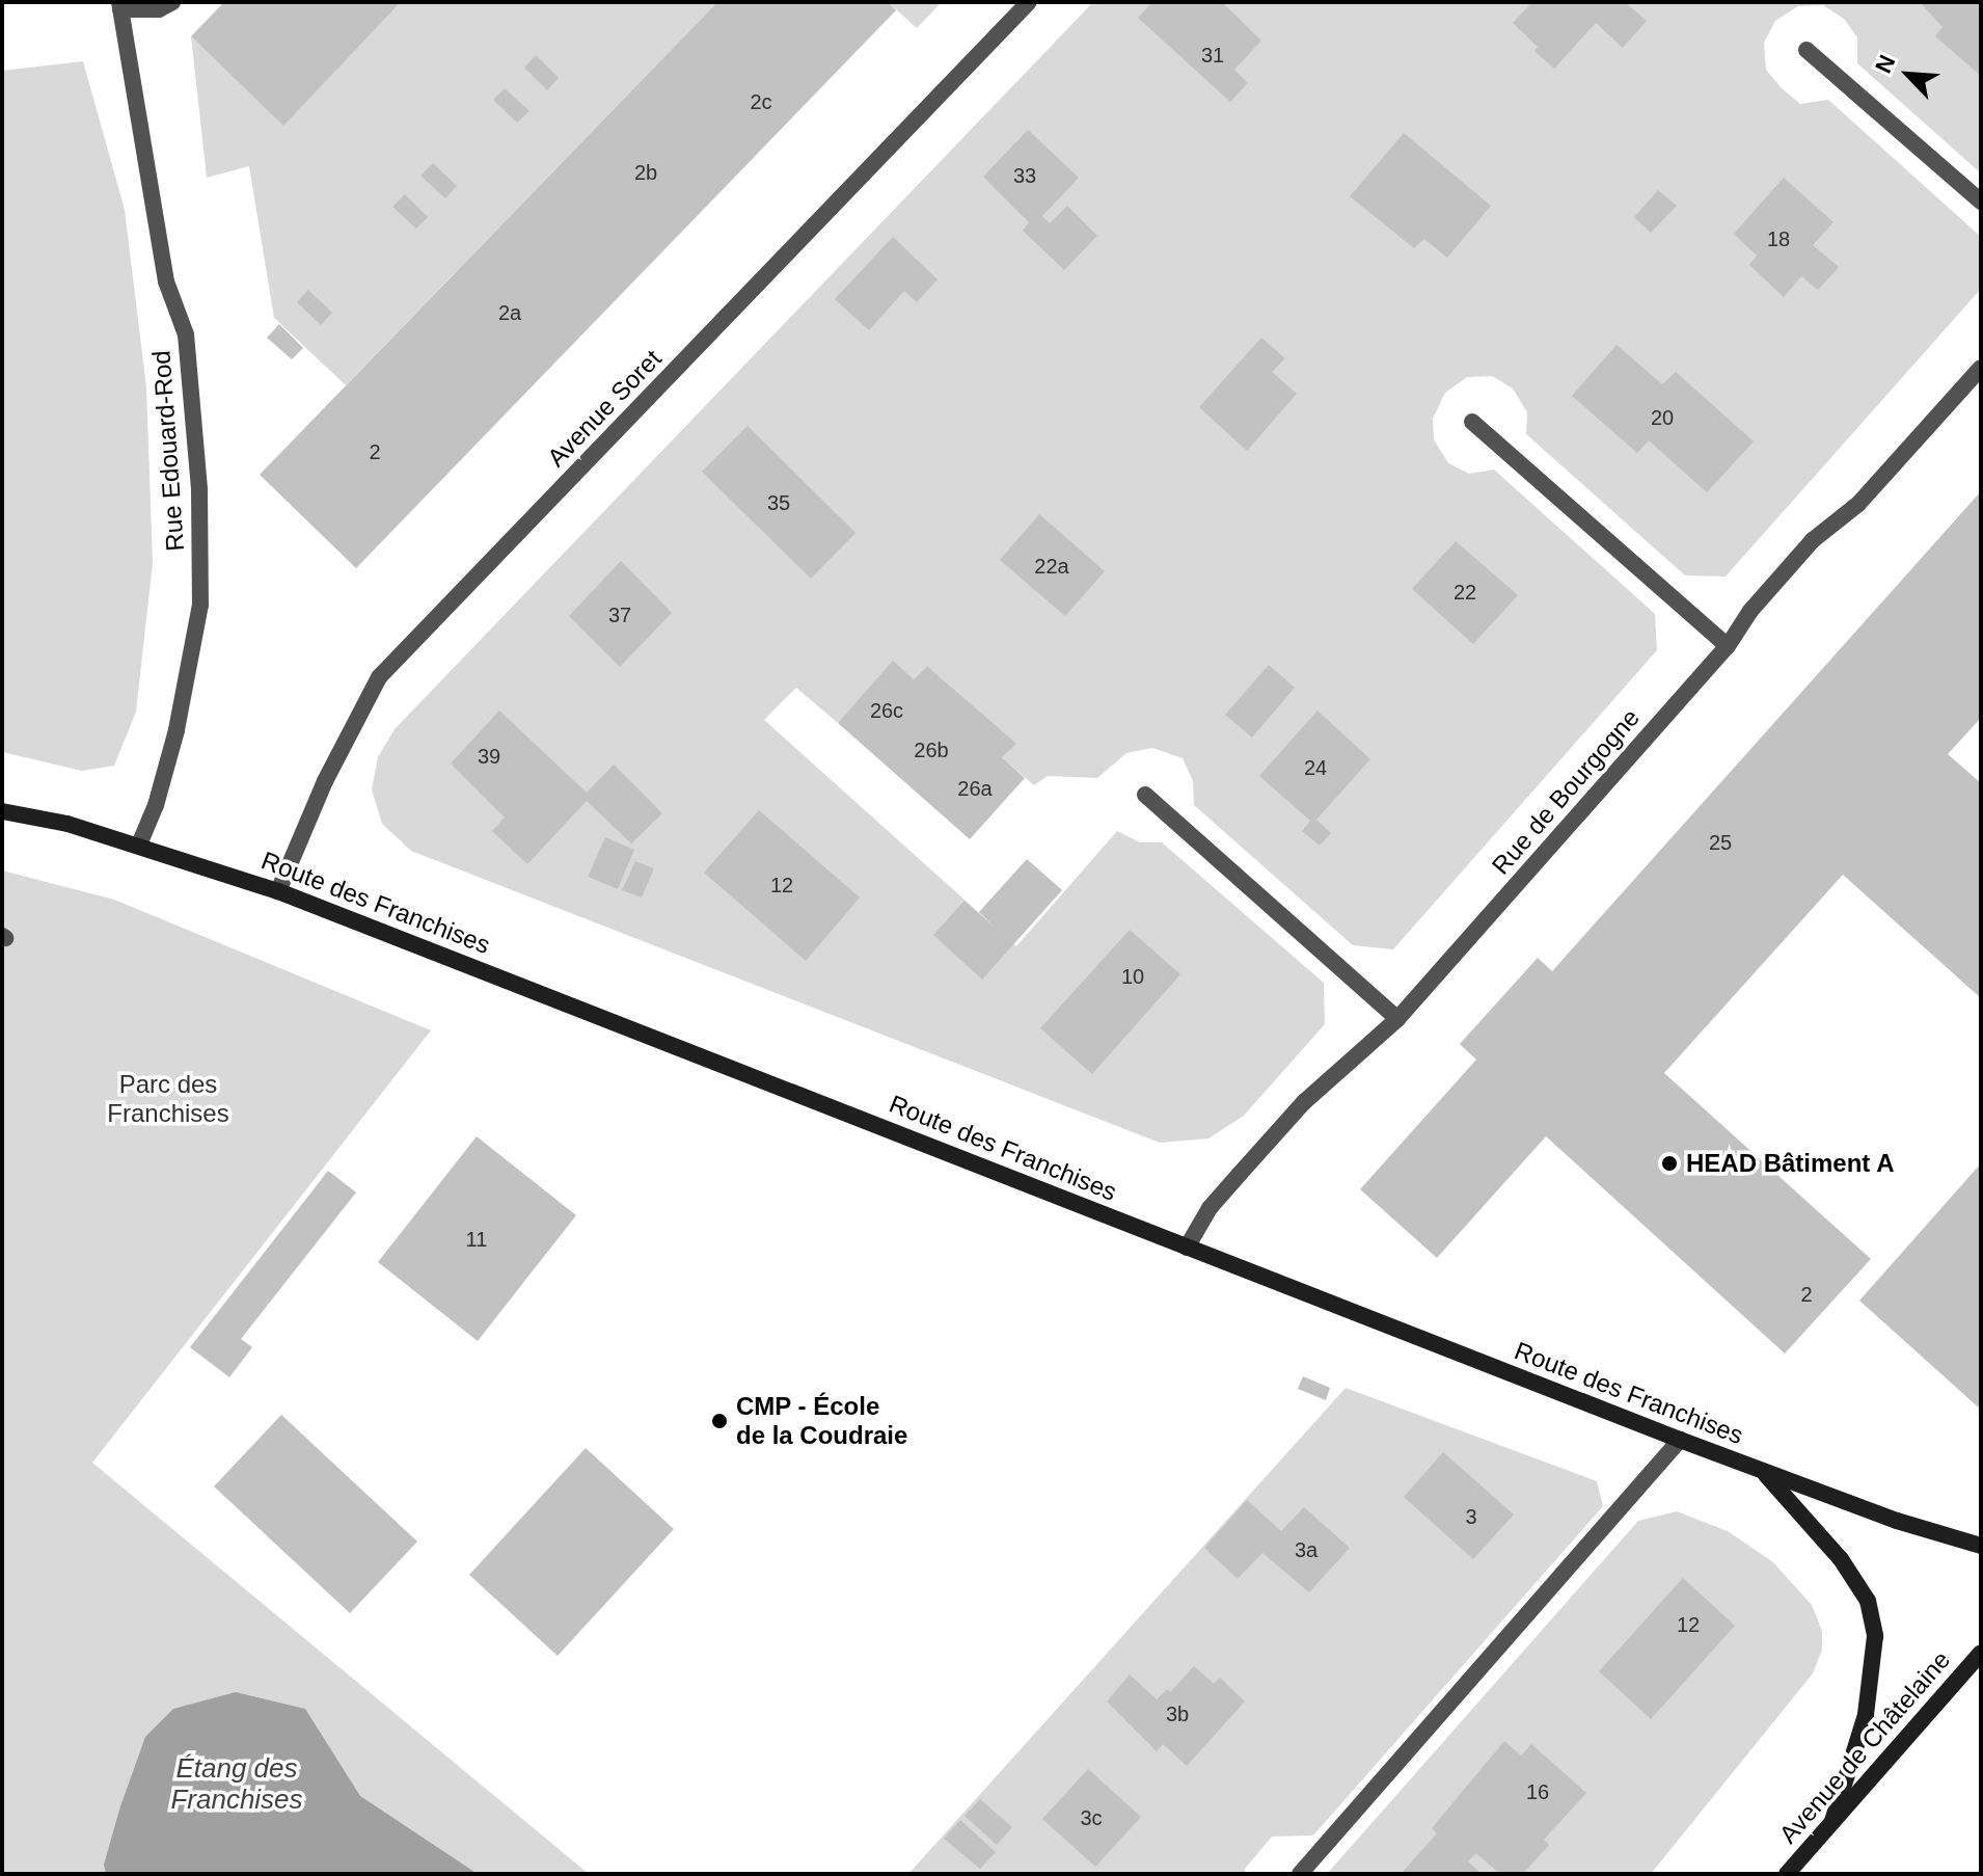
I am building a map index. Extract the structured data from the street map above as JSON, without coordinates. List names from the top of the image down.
{
  "streets": {
    "main road": ["Route des Franchises", "Avenue de Châtelaine"],
    "street": ["Avenue Soret", "Rue Edouard-Rod", "Rue de Bourgogne"]
  },
  "crossings": [
    ["Avenue Soret", "Route des Franchises"],
    ["Rue Edouard-Rod", "Route des Franchises"],
    ["Rue de Bourgogne", "Route des Franchises"]
  ],
  "water": ["Étang des Franchises"],
  "parks": ["Parc des Franchises"],
  "places": ["HEAD Bâtiment A", "CMP - École de la Coudraie"],
  "house_numbers": [
    "31",
    "2c",
    "2b",
    "33",
    "18",
    "2a",
    "20",
    "2",
    "35",
    "22a",
    "22",
    "37",
    "26c",
    "26b",
    "39",
    "24",
    "26a",
    "25",
    "12",
    "10",
    "11",
    "2",
    "3",
    "3a",
    "12",
    "3b",
    "16",
    "3c"
  ],
  "north": "top left"
}
